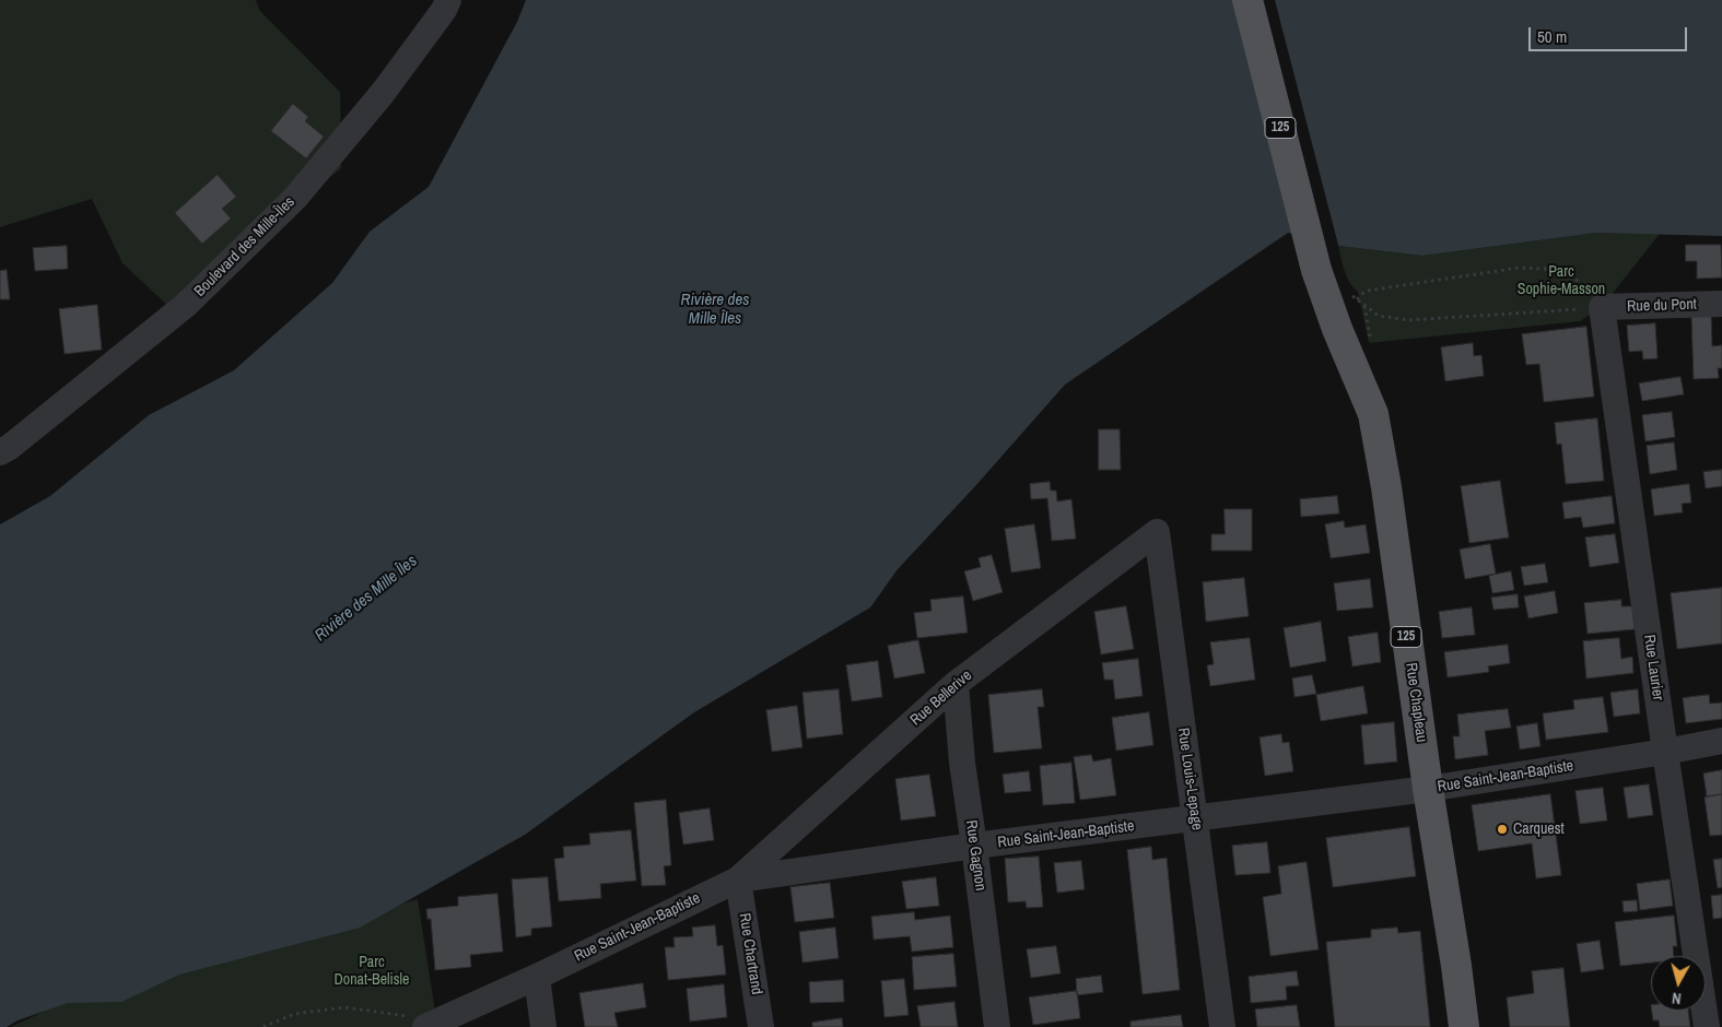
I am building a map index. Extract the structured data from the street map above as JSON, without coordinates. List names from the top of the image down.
{
  "streets": {
    "main road": ["125", "Rue Chapleau"],
    "street": [
      "Boulevard des Mille-Îles",
      "Rue du Pont",
      "Rue Laurier",
      "Rue Bellerive",
      "Rue Saint-Jean-Baptiste",
      "Rue Louis-Lepage",
      "Rue Gagnon",
      "Rue Chartrand"
    ]
  },
  "crossings": [
    ["Rue du Pont", "Rue Laurier"],
    ["Rue Laurier", "Rue Saint-Jean-Baptiste"],
    ["Rue Bellerive", "Rue Saint-Jean-Baptiste"],
    ["Rue Bellerive", "Rue Louis-Lepage"],
    ["Rue Bellerive", "Rue Gagnon"],
    ["Rue Bellerive", "Rue Chartrand"],
    ["Rue Chapleau", "Rue Saint-Jean-Baptiste"],
    ["Rue Saint-Jean-Baptiste", "Rue Louis-Lepage"],
    ["Rue Saint-Jean-Baptiste", "Rue Gagnon"],
    ["Rue Saint-Jean-Baptiste", "Rue Chartrand"]
  ],
  "water": ["Rivière des Mille Îles"],
  "parks": ["Parc Sophie-Masson", "Parc Donat-Belisle"],
  "places": ["Carquest"],
  "scale_bar": "50 m",
  "north": "bottom"
}
